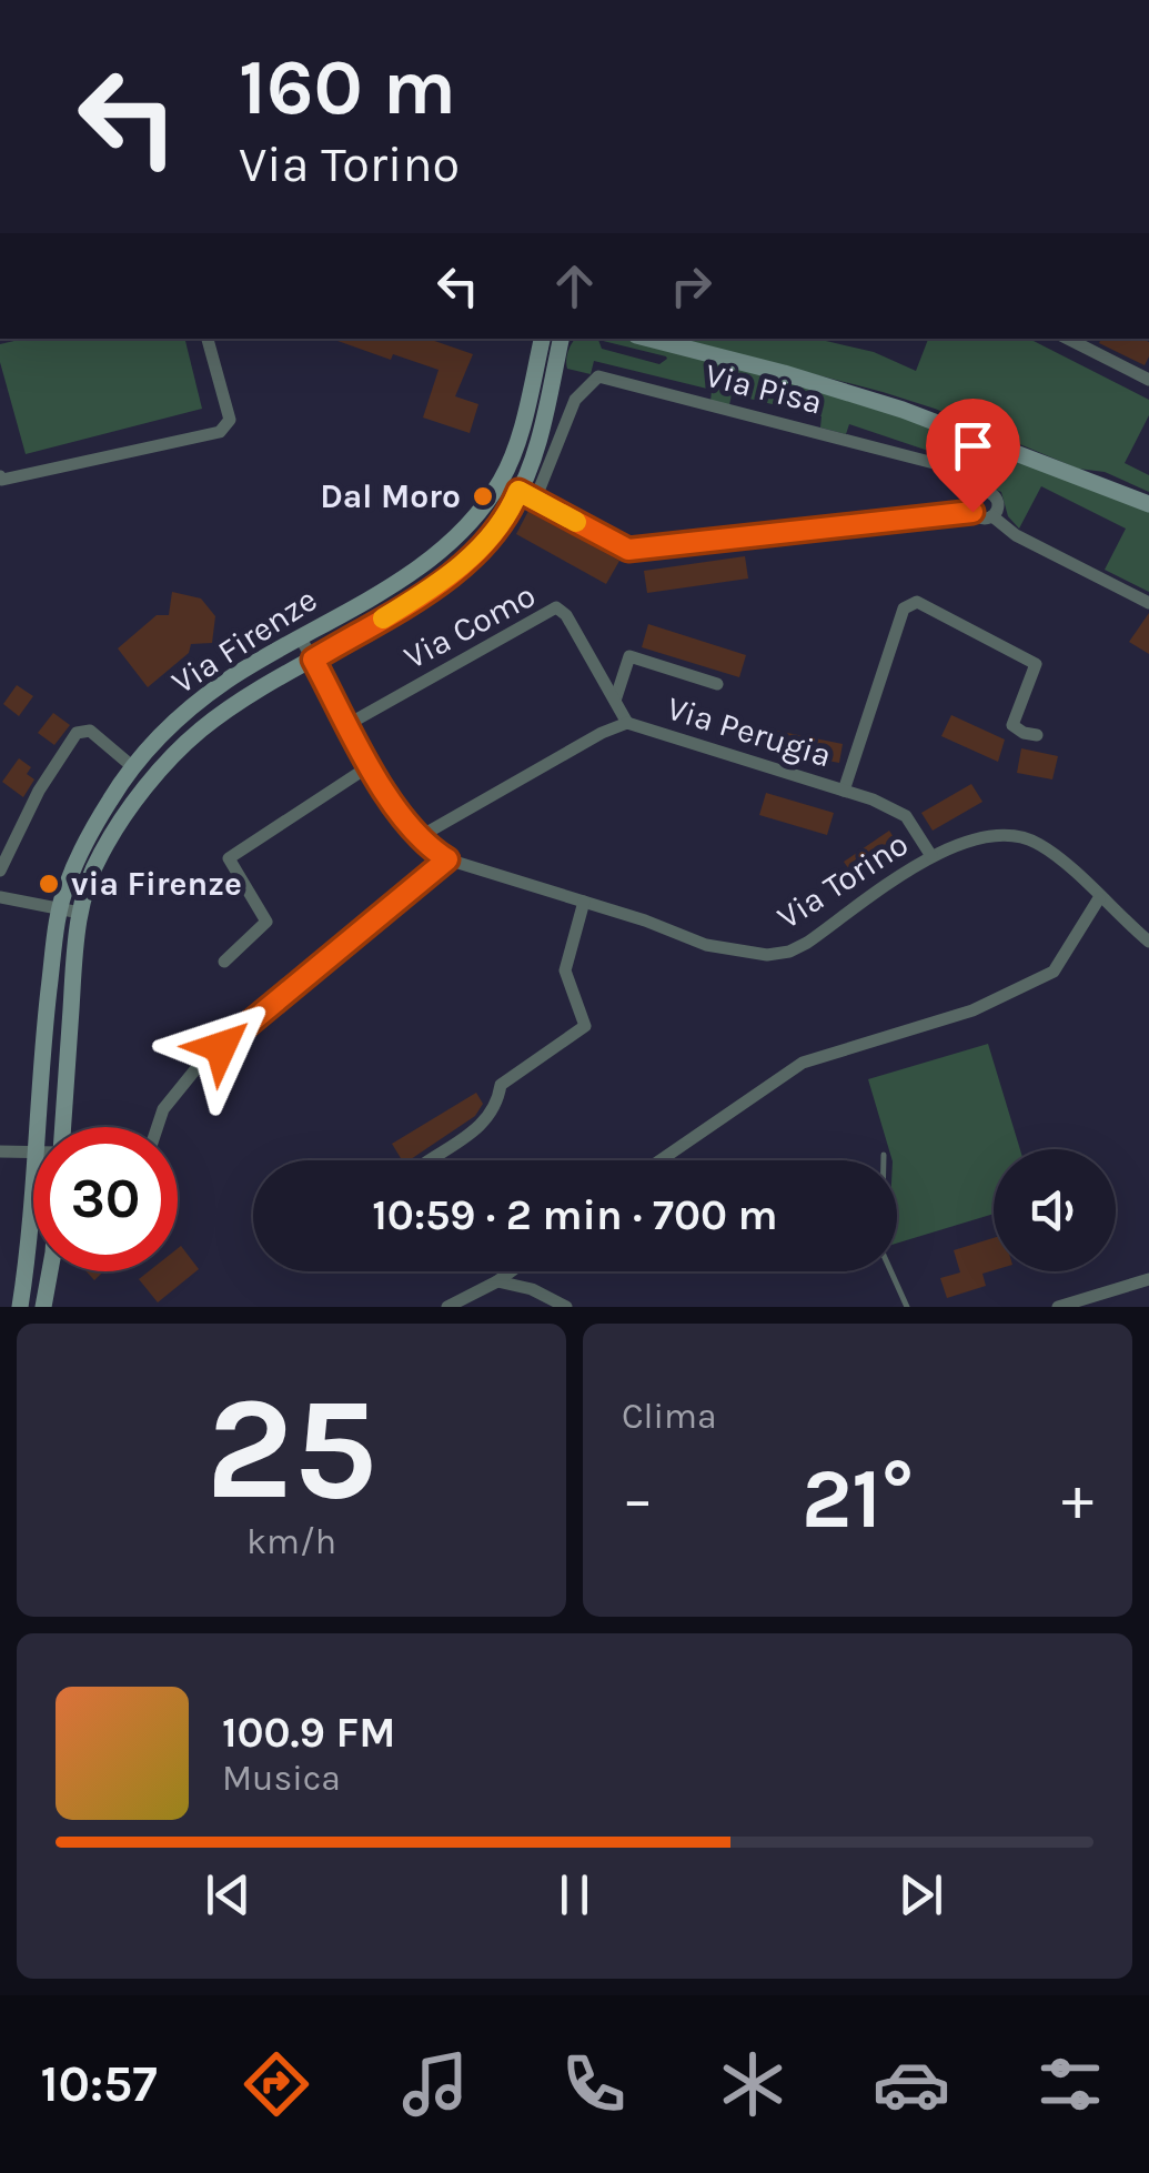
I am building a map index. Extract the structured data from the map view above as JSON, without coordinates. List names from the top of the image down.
{
  "streets": {
    "street": [
      "Via Pisa",
      "Via Como",
      "Via Firenze",
      "Via Perugia",
      "Via Torino"
    ]
  },
  "crossings": [
    ["Via Pisa", "Via Firenze"],
    ["Via Como", "Via Perugia"],
    ["Via Como", "Via Torino"],
    ["Via Firenze", "Via Torino"],
    ["Via Perugia", "Via Torino"]
  ],
  "places": ["Dal Moro", "via Firenze"],
  "page": {
    "turn": ["160 m", "Via Torino"],
    "limit": "30",
    "trip": "10:59 · 2 min · 700 m",
    "tile": [
      ["25", "km/h"],
      "Clima"
    ],
    "heat": ["−", "21°", "+"],
    "song": ["100.9 FM", "Musica"],
    "tabs": "10:57"
  }
}
